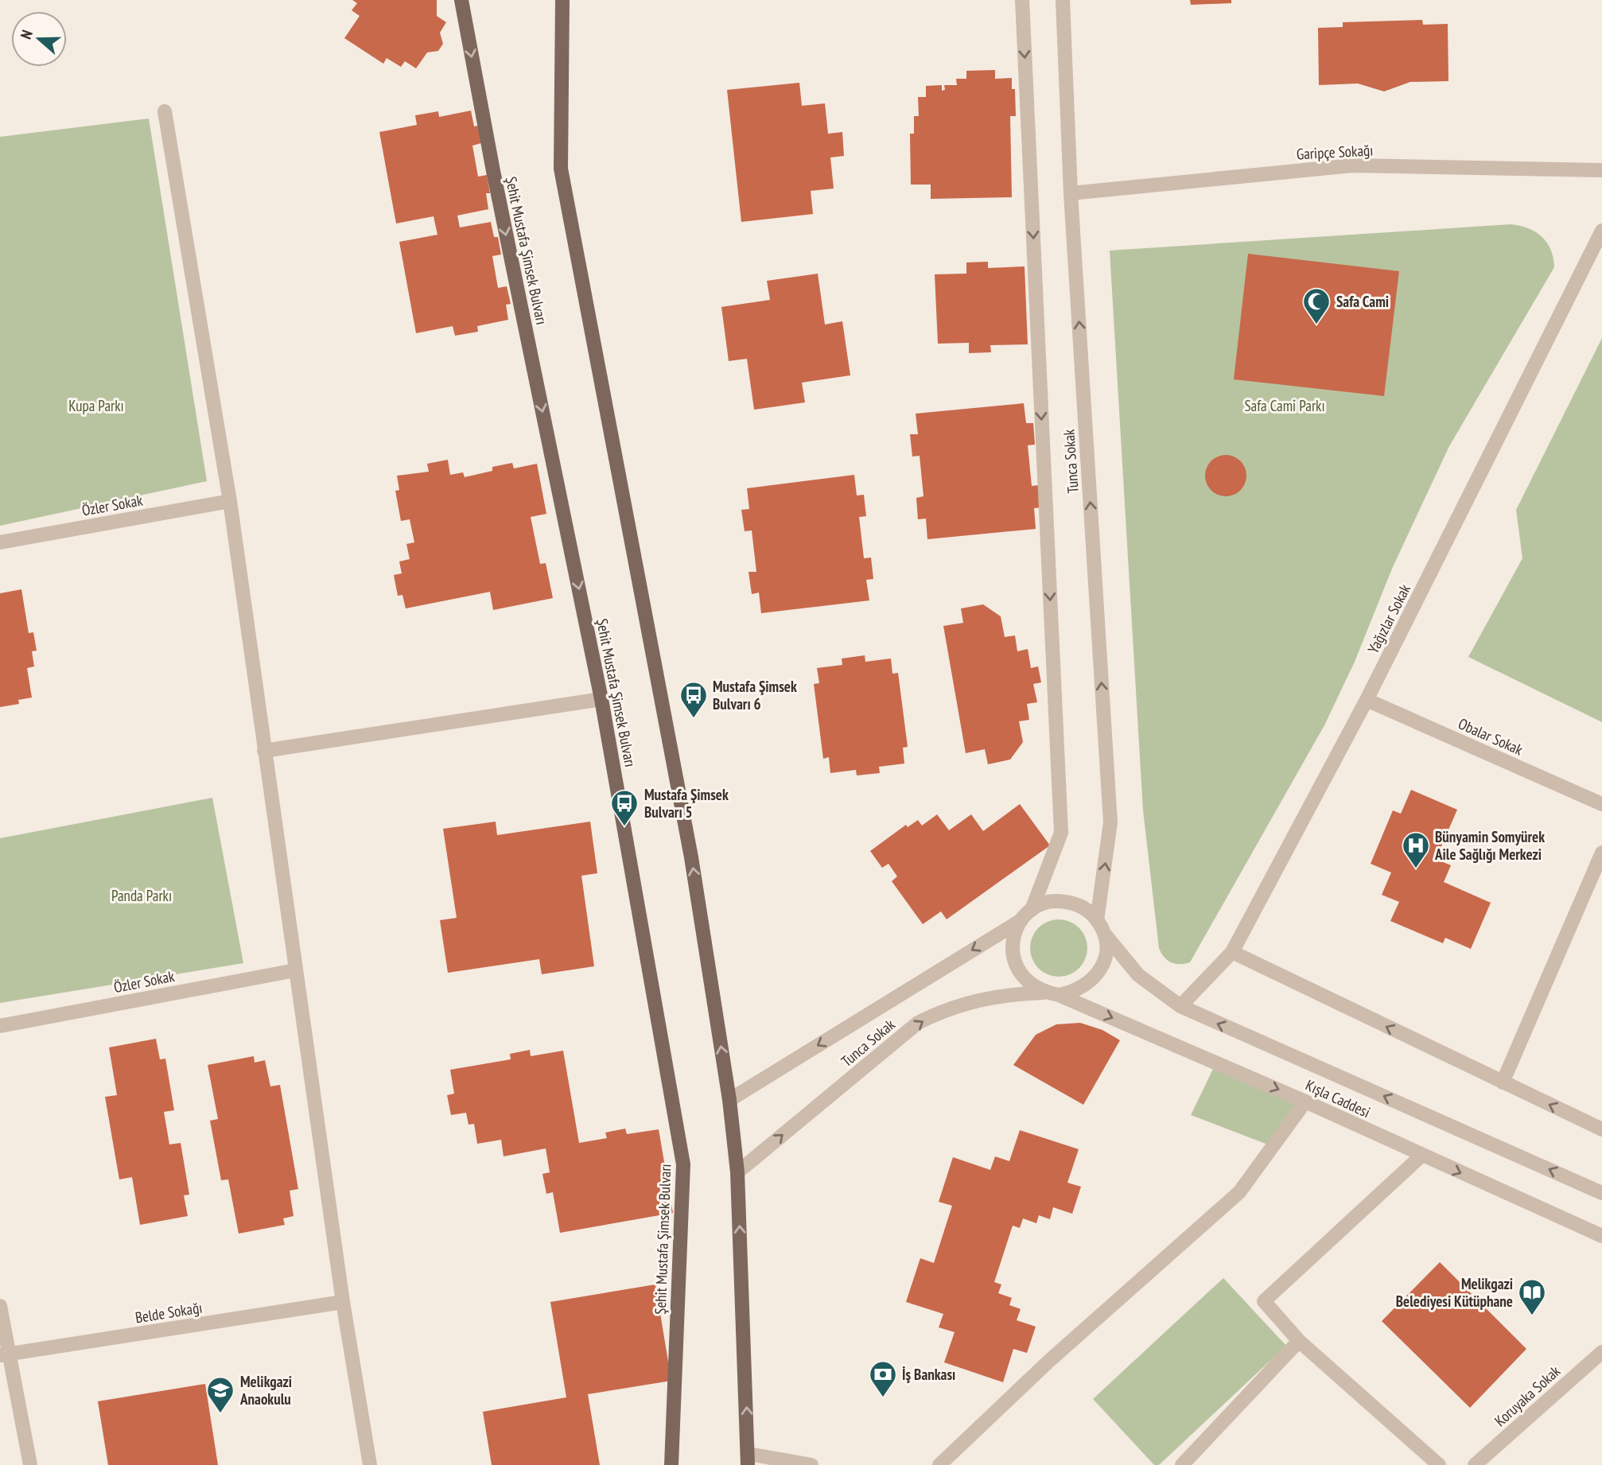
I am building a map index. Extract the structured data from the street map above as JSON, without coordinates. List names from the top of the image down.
{
  "streets": {
    "main road": ["Şehit Mustafa Şimsek Bulvarı"],
    "street": [
      "Garipçe Sokağı",
      "Tunca Sokak",
      "Özler Sokak",
      "Yağızlar Sokak",
      "Obalar Sokak",
      "Kışla Caddesi",
      "Belde Sokağı",
      "Koruyaka Sokak"
    ]
  },
  "crossings": [
    ["Garipçe Sokağı", "Tunca Sokak"],
    ["Tunca Sokak", "Kışla Caddesi"],
    ["Yağızlar Sokak", "Obalar Sokak"],
    ["Yağızlar Sokak", "Kışla Caddesi"]
  ],
  "parks": ["Kupa Parkı", "Safa Cami Parkı", "Panda Parkı"],
  "places": {
    "mosque": ["Safa Cami"],
    "bus stop": ["Mustafa Şimsek Bulvarı 6", "Mustafa Şimsek Bulvarı 5"],
    "hospital": ["Bünyamin Somyürek Aile Sağlığı Merkezi"],
    "library": ["Melikgazi Belediyesi Kütüphane"],
    "bank": ["İş Bankası"],
    "school or university": ["Melikgazi Anaokulu"]
  },
  "north": "left"
}
